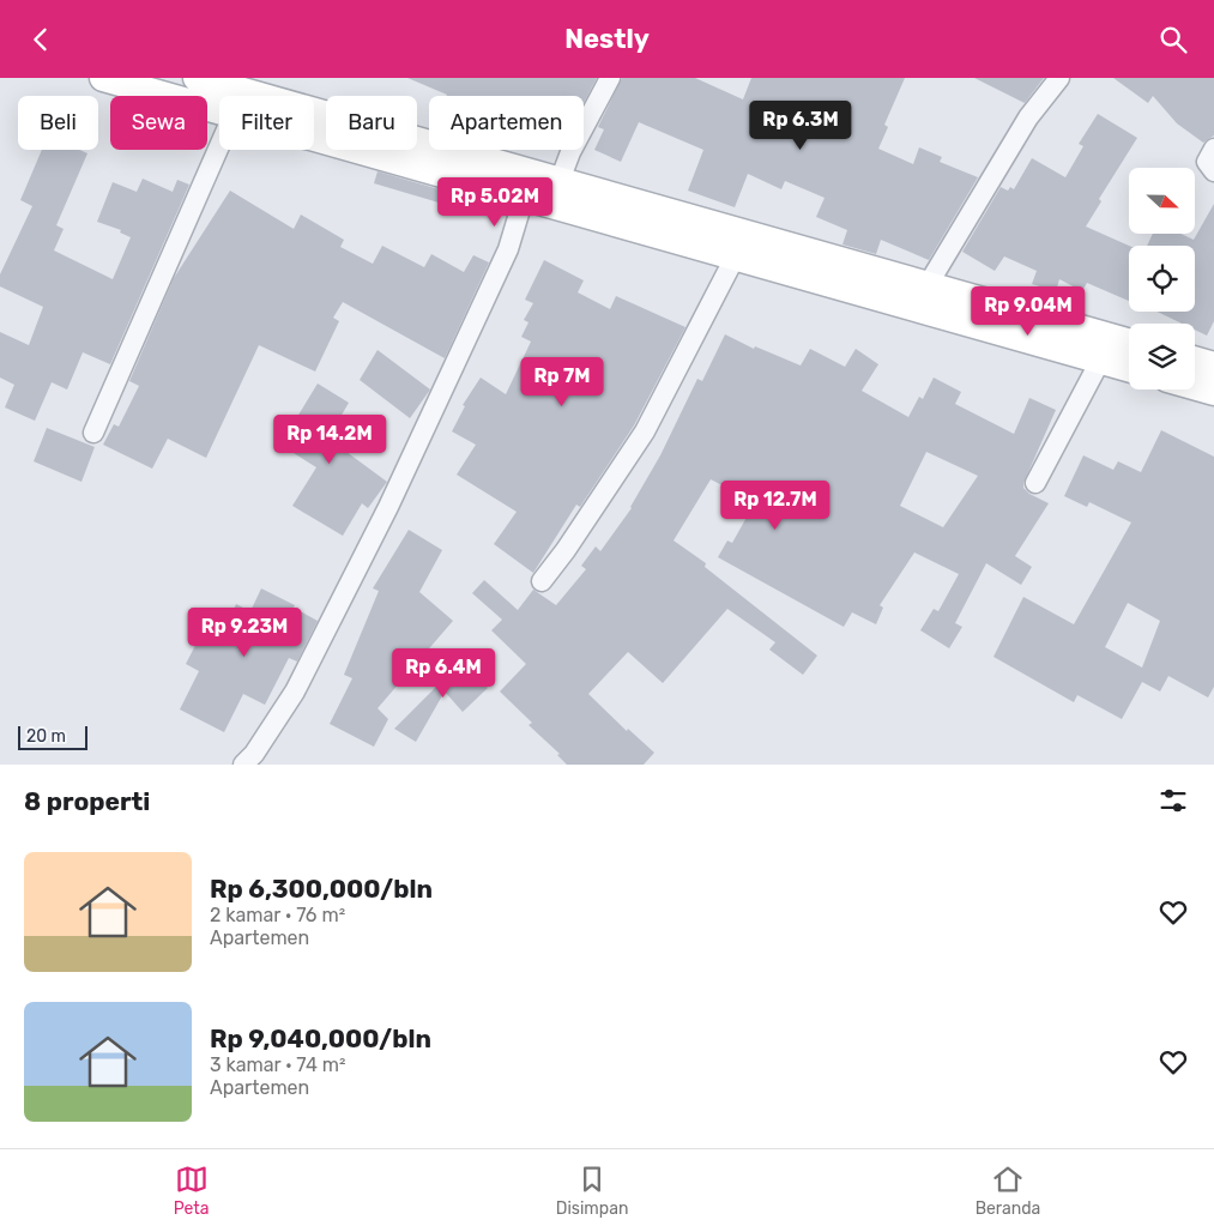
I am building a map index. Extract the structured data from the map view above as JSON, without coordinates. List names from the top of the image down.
{
  "scale_bar": "20 m",
  "north": "right",
  "page": {
    "header": "Nestly",
    "chip": [
      "Beli",
      "Sewa",
      "Filter",
      "Baru",
      "Apartemen"
    ],
    "price": [
      "Rp 6.3M",
      "Rp 5.02M",
      "Rp 9.04M",
      "Rp 7M",
      "Rp 14.2M",
      "Rp 12.7M",
      "Rp 9.23M",
      "Rp 6.4M"
    ],
    "scale": "20 m",
    "heading": "8 properti",
    "list": [
      {
        "name": "Rp 6,300,000/bln",
        "note": "2 kamar · 76 m² · Apartemen"
      },
      {
        "name": "Rp 9,040,000/bln",
        "note": "3 kamar · 74 m² · Apartemen"
      }
    ],
    "tabs": ["Peta", "Disimpan", "Beranda"]
  }
}
